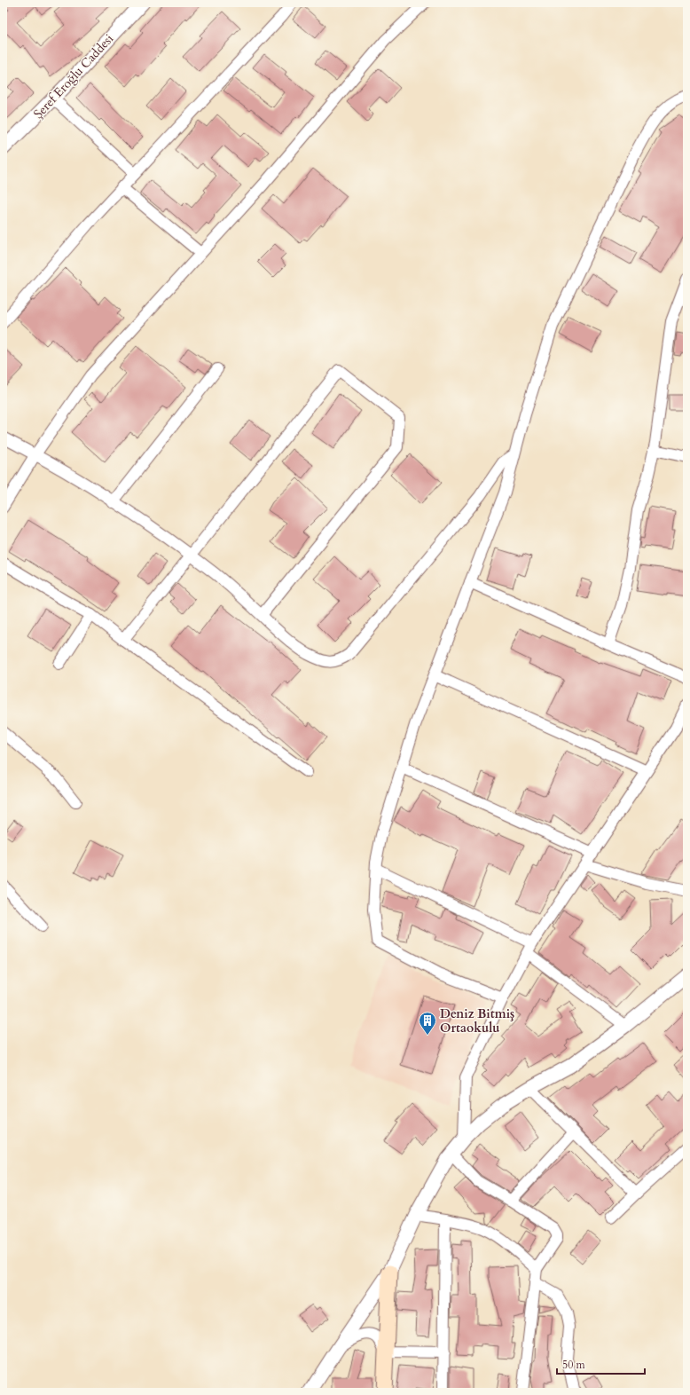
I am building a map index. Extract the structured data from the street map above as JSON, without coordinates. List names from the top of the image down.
{
  "streets": {
    "street": ["Şeref Eroğlu Caddesi"]
  },
  "places": {
    "building": ["Deniz Bitmiş Ortaokulu"]
  },
  "scale_bar": "50 m"
}
